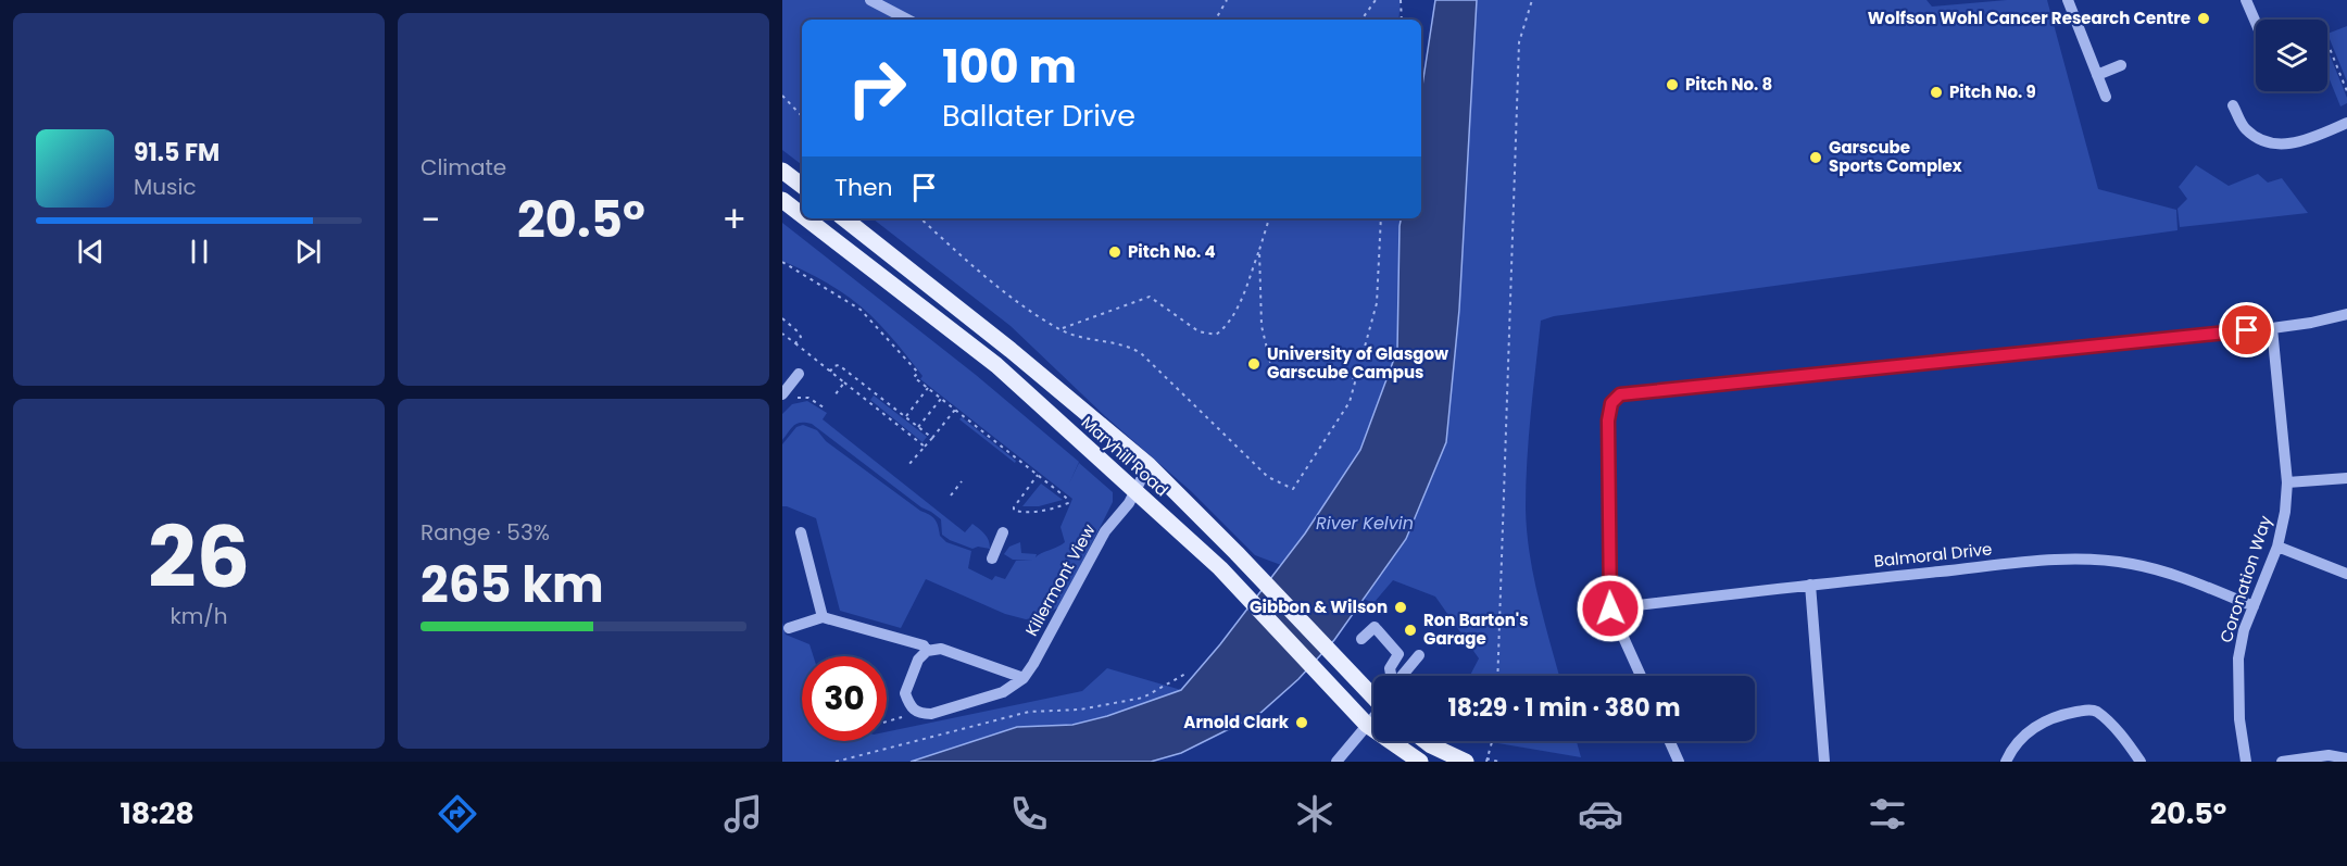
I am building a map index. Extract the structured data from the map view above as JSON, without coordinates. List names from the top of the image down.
{
  "streets": {
    "main road": ["Maryhill Road"],
    "street": ["Balmoral Drive", "Coronation Way", "Killermont View"]
  },
  "crossings": [
    ["Maryhill Road", "Killermont View"],
    ["Balmoral Drive", "Coronation Way"]
  ],
  "water": ["River Kelvin"],
  "places": [
    "Wolfson Wohl Cancer Research Centre",
    "Pitch No. 8",
    "Pitch No. 9",
    "Garscube Sports Complex",
    "Pitch No. 4",
    "University of Glasgow Garscube Campus",
    "Gibbon & Wilson",
    "Ron Barton's Garage",
    "Arnold Clark"
  ],
  "page": {
    "tile": [
      "Climate",
      ["26", "km/h"],
      ["Range · 53%", "265 km"]
    ],
    "turn": ["100 m", "Ballater Drive"],
    "song": ["91.5 FM", "Music"],
    "then": "Then",
    "heat": ["−", "20.5°", "+"],
    "limit": "30",
    "trip": "18:29 · 1 min · 380 m",
    "tabs": ["18:28", "20.5°"]
  }
}
